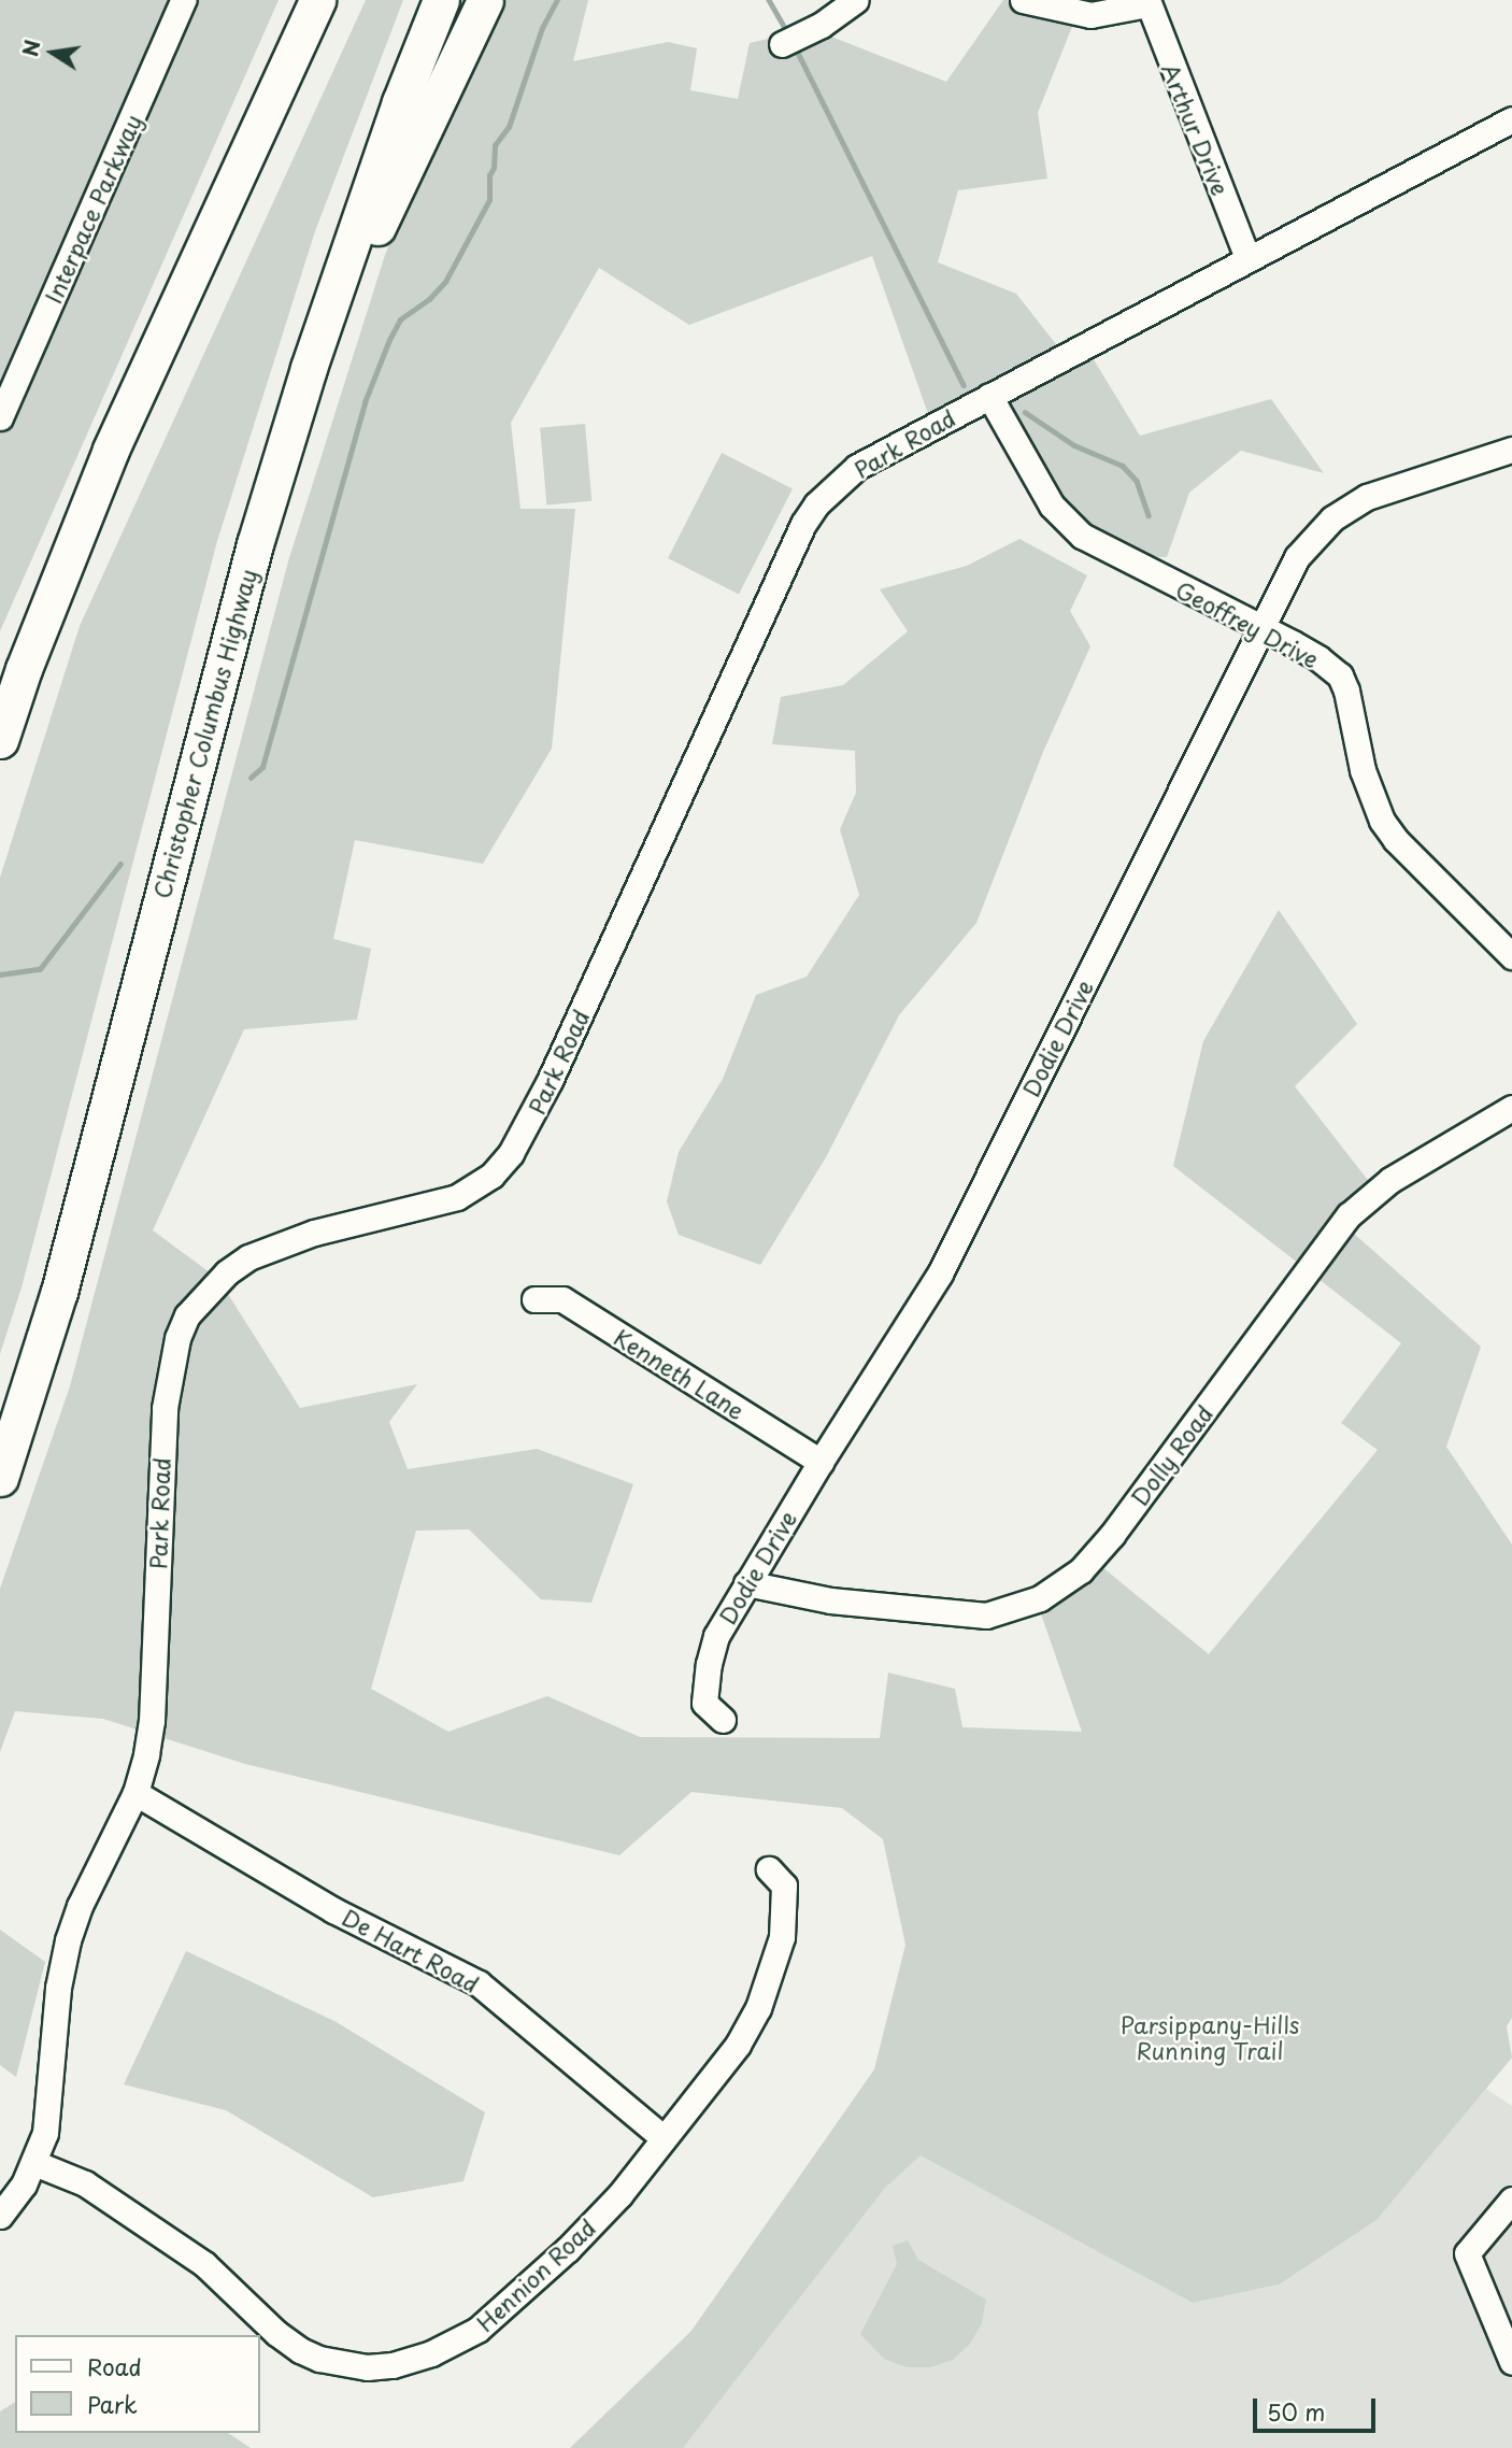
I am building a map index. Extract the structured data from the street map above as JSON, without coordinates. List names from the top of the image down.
{
  "streets": {
    "highway": ["Christopher Columbus Highway"],
    "street": [
      "Arthur Drive",
      "Interpace Parkway",
      "Park Road",
      "Geoffrey Drive",
      "Dodie Drive",
      "Kenneth Lane",
      "Dolly Road",
      "De Hart Road",
      "Hennion Road"
    ]
  },
  "crossings": [
    ["Arthur Drive", "Park Road"],
    ["Park Road", "Geoffrey Drive"],
    ["Park Road", "De Hart Road"],
    ["Park Road", "Hennion Road"],
    ["Geoffrey Drive", "Dodie Drive"],
    ["Dodie Drive", "Kenneth Lane"],
    ["Dodie Drive", "Dolly Road"],
    ["De Hart Road", "Hennion Road"]
  ],
  "parks": ["Parsippany-Hills Running Trail"],
  "legend": ["Road", "Park"],
  "scale_bar": "50 m",
  "north": "left"
}
